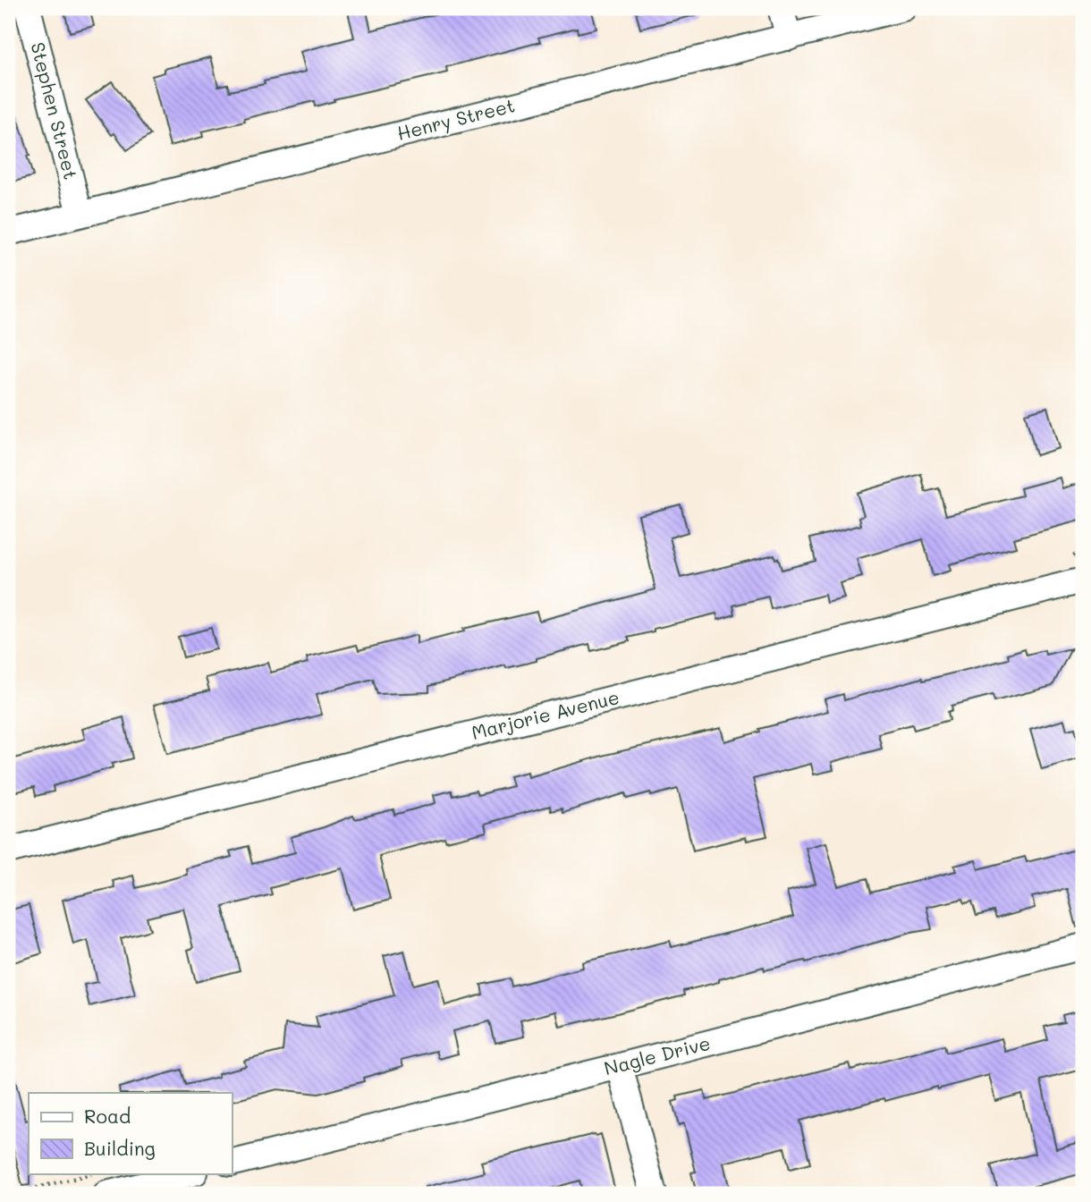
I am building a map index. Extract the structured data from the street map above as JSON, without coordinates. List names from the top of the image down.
{
  "streets": {
    "street": [
      "Stephen Street",
      "Henry Street",
      "Marjorie Avenue",
      "Nagle Drive"
    ]
  },
  "crossings": [
    ["Stephen Street", "Henry Street"]
  ],
  "legend": ["Road", "Building"]
}
